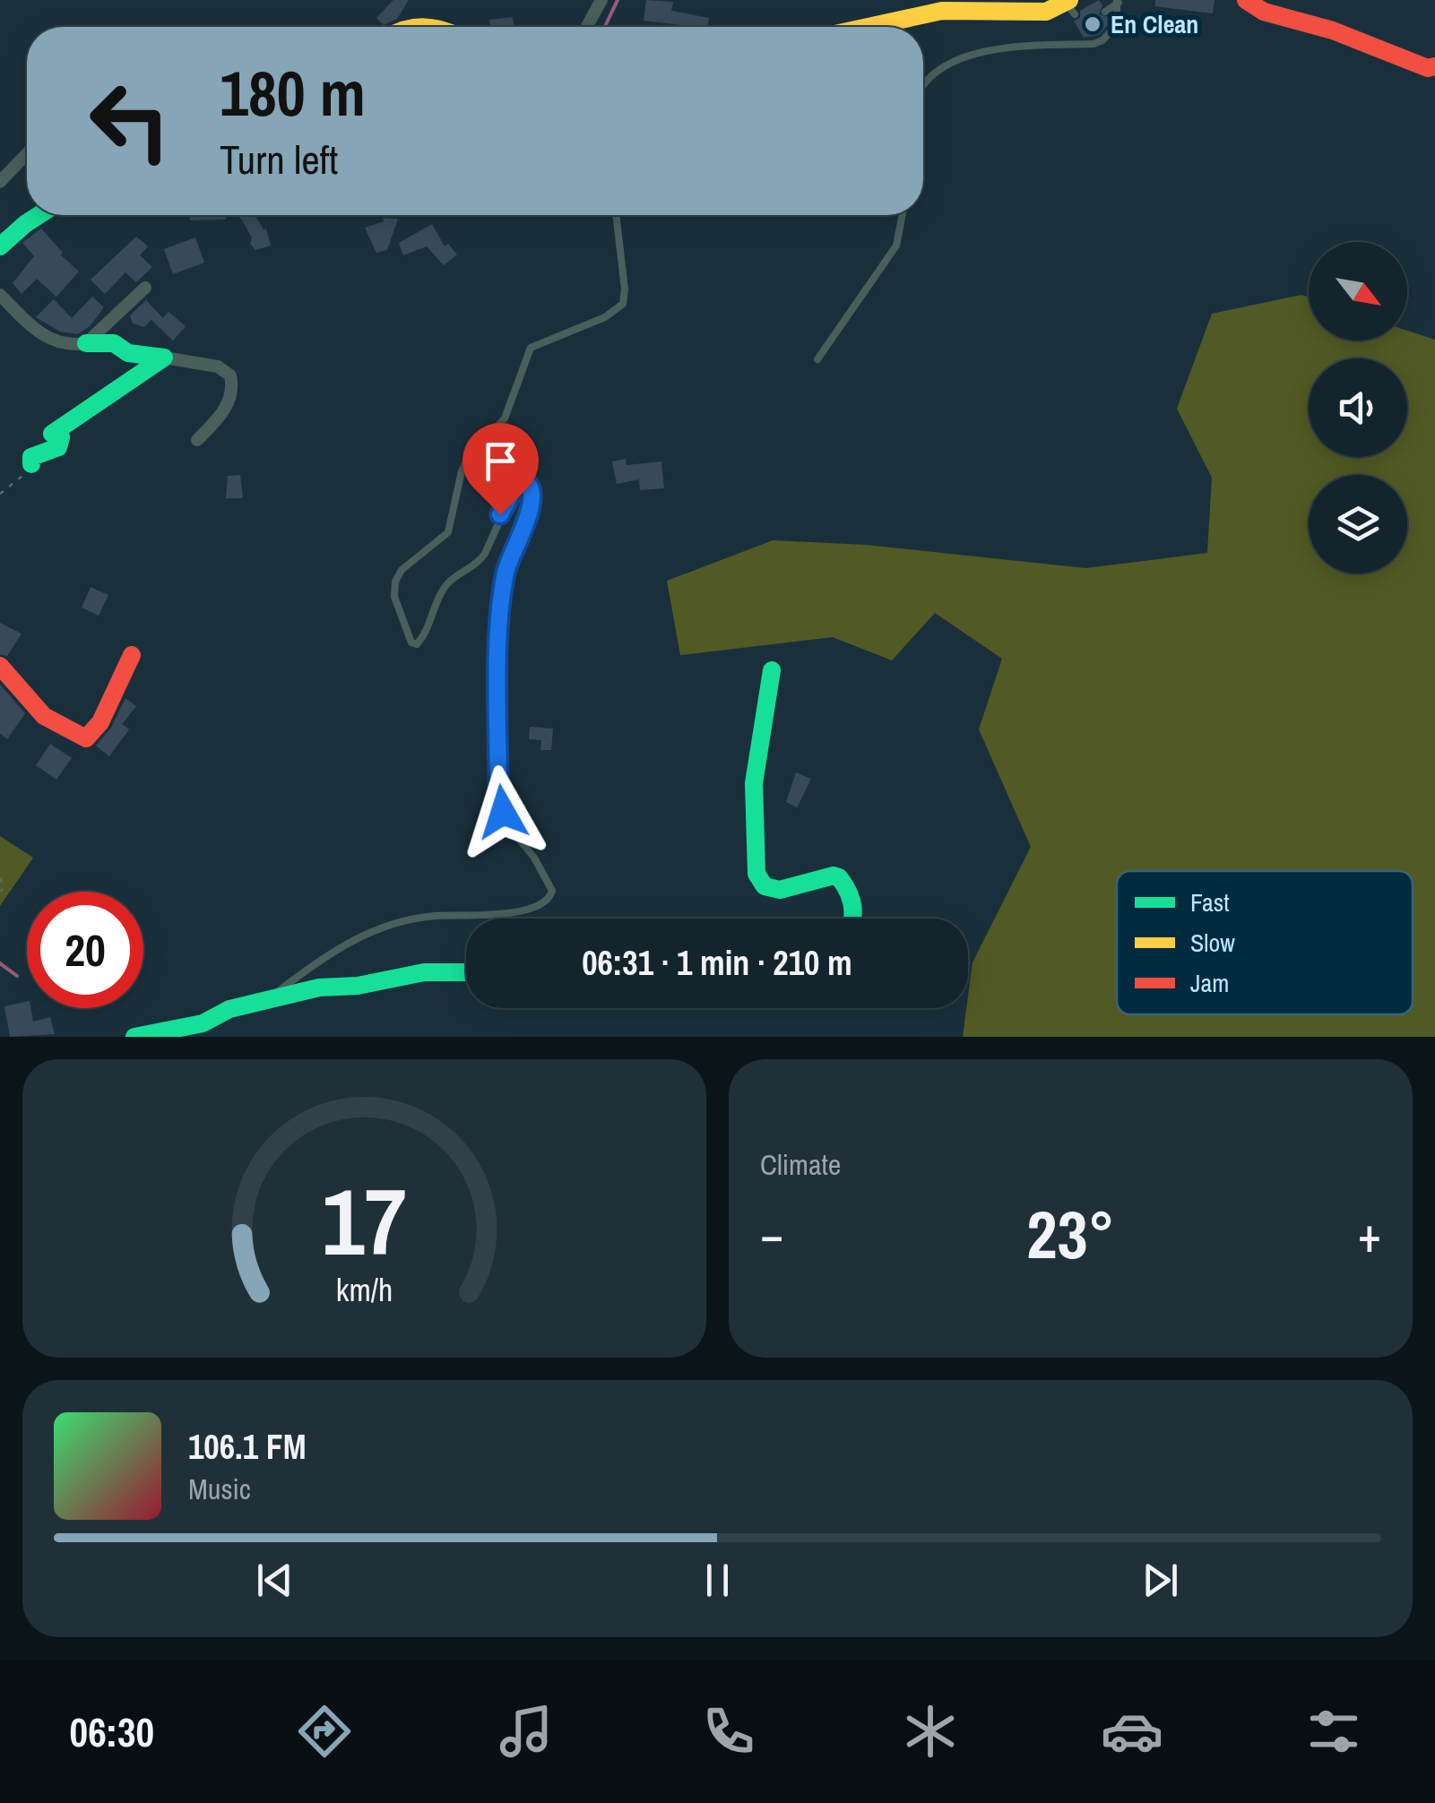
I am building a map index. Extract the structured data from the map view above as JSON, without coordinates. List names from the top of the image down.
{
  "places": ["En Clean"],
  "legend": ["Fast", "Slow", "Jam"],
  "north": "bottom right",
  "page": {
    "turn": ["180 m", "Turn left"],
    "limit": "20",
    "trip": "06:31 · 1 min · 210 m",
    "tile": "Climate",
    "heat": ["−", "23°", "+"],
    "song": ["106.1 FM", "Music"],
    "tabs": "06:30",
    "gauge": ["17", "km/h"]
  }
}
